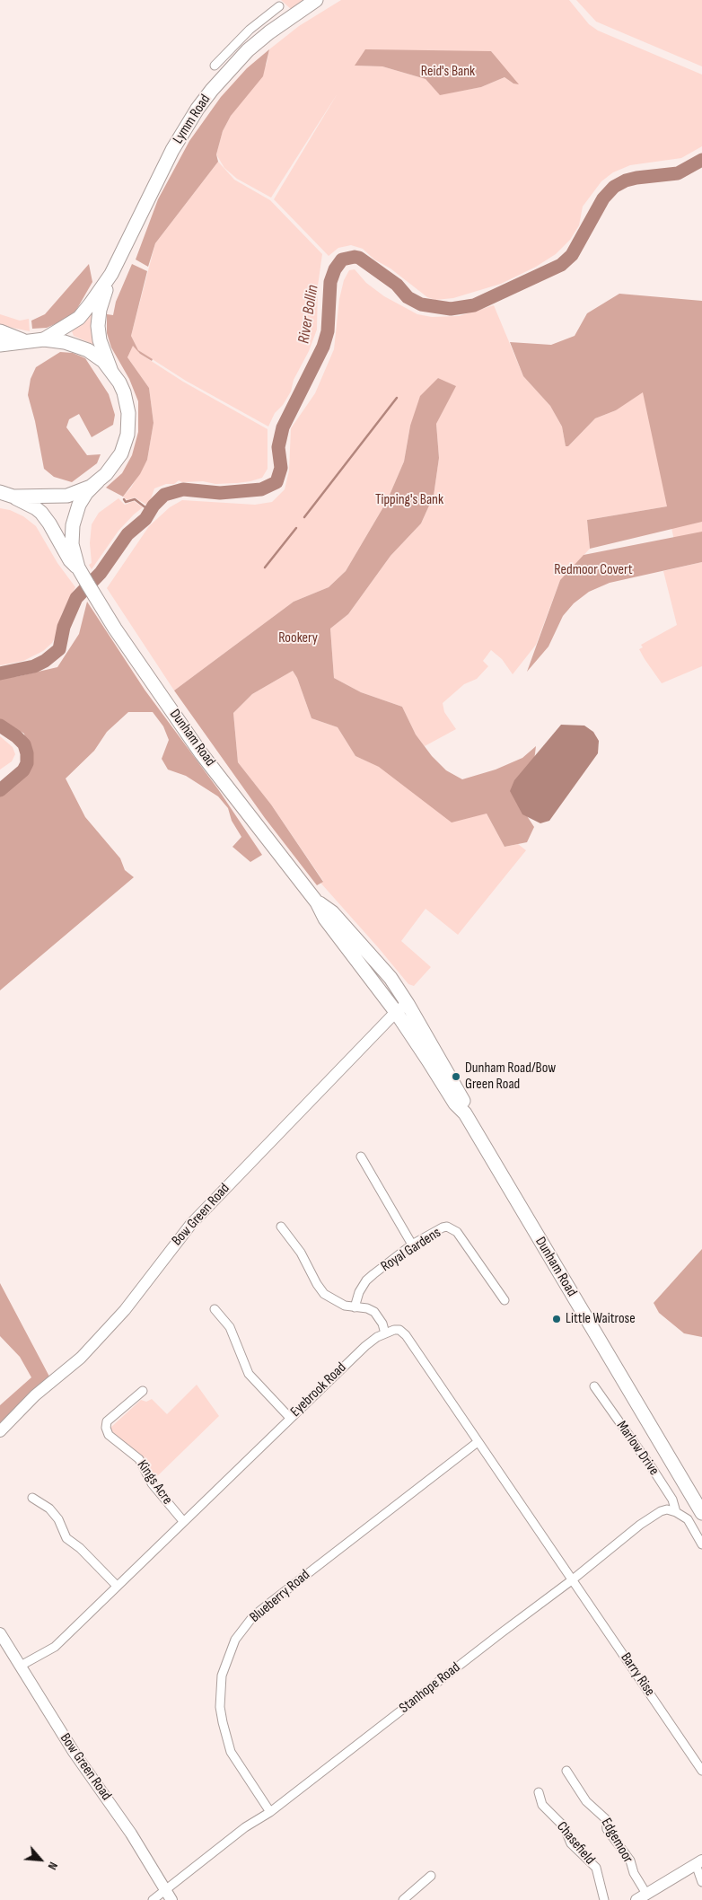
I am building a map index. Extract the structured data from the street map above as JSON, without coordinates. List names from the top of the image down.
{
  "streets": {
    "main road": ["Lymm Road", "Dunham Road", "Bow Green Road"],
    "street": [
      "Royal Gardens",
      "Eyebrook Road",
      "Marlow Drive",
      "Kings Acre",
      "Blueberry Road",
      "Barry Rise",
      "Stanhope Road",
      "Edgemoor",
      "Chasefield"
    ]
  },
  "crossings": [
    ["Lymm Road", "Dunham Road"],
    ["Dunham Road", "Bow Green Road"],
    ["Bow Green Road", "Eyebrook Road"],
    ["Bow Green Road", "Stanhope Road"],
    ["Eyebrook Road", "Kings Acre"],
    ["Marlow Drive", "Stanhope Road"],
    ["Blueberry Road", "Stanhope Road"],
    ["Barry Rise", "Stanhope Road"]
  ],
  "water": ["River Bollin"],
  "parks": [
    "Reid's Bank",
    "Tipping's Bank",
    "Redmoor Covert",
    "Rookery"
  ],
  "places": ["Dunham Road/Bow Green Road", "Little Waitrose"],
  "north": "bottom right"
}
